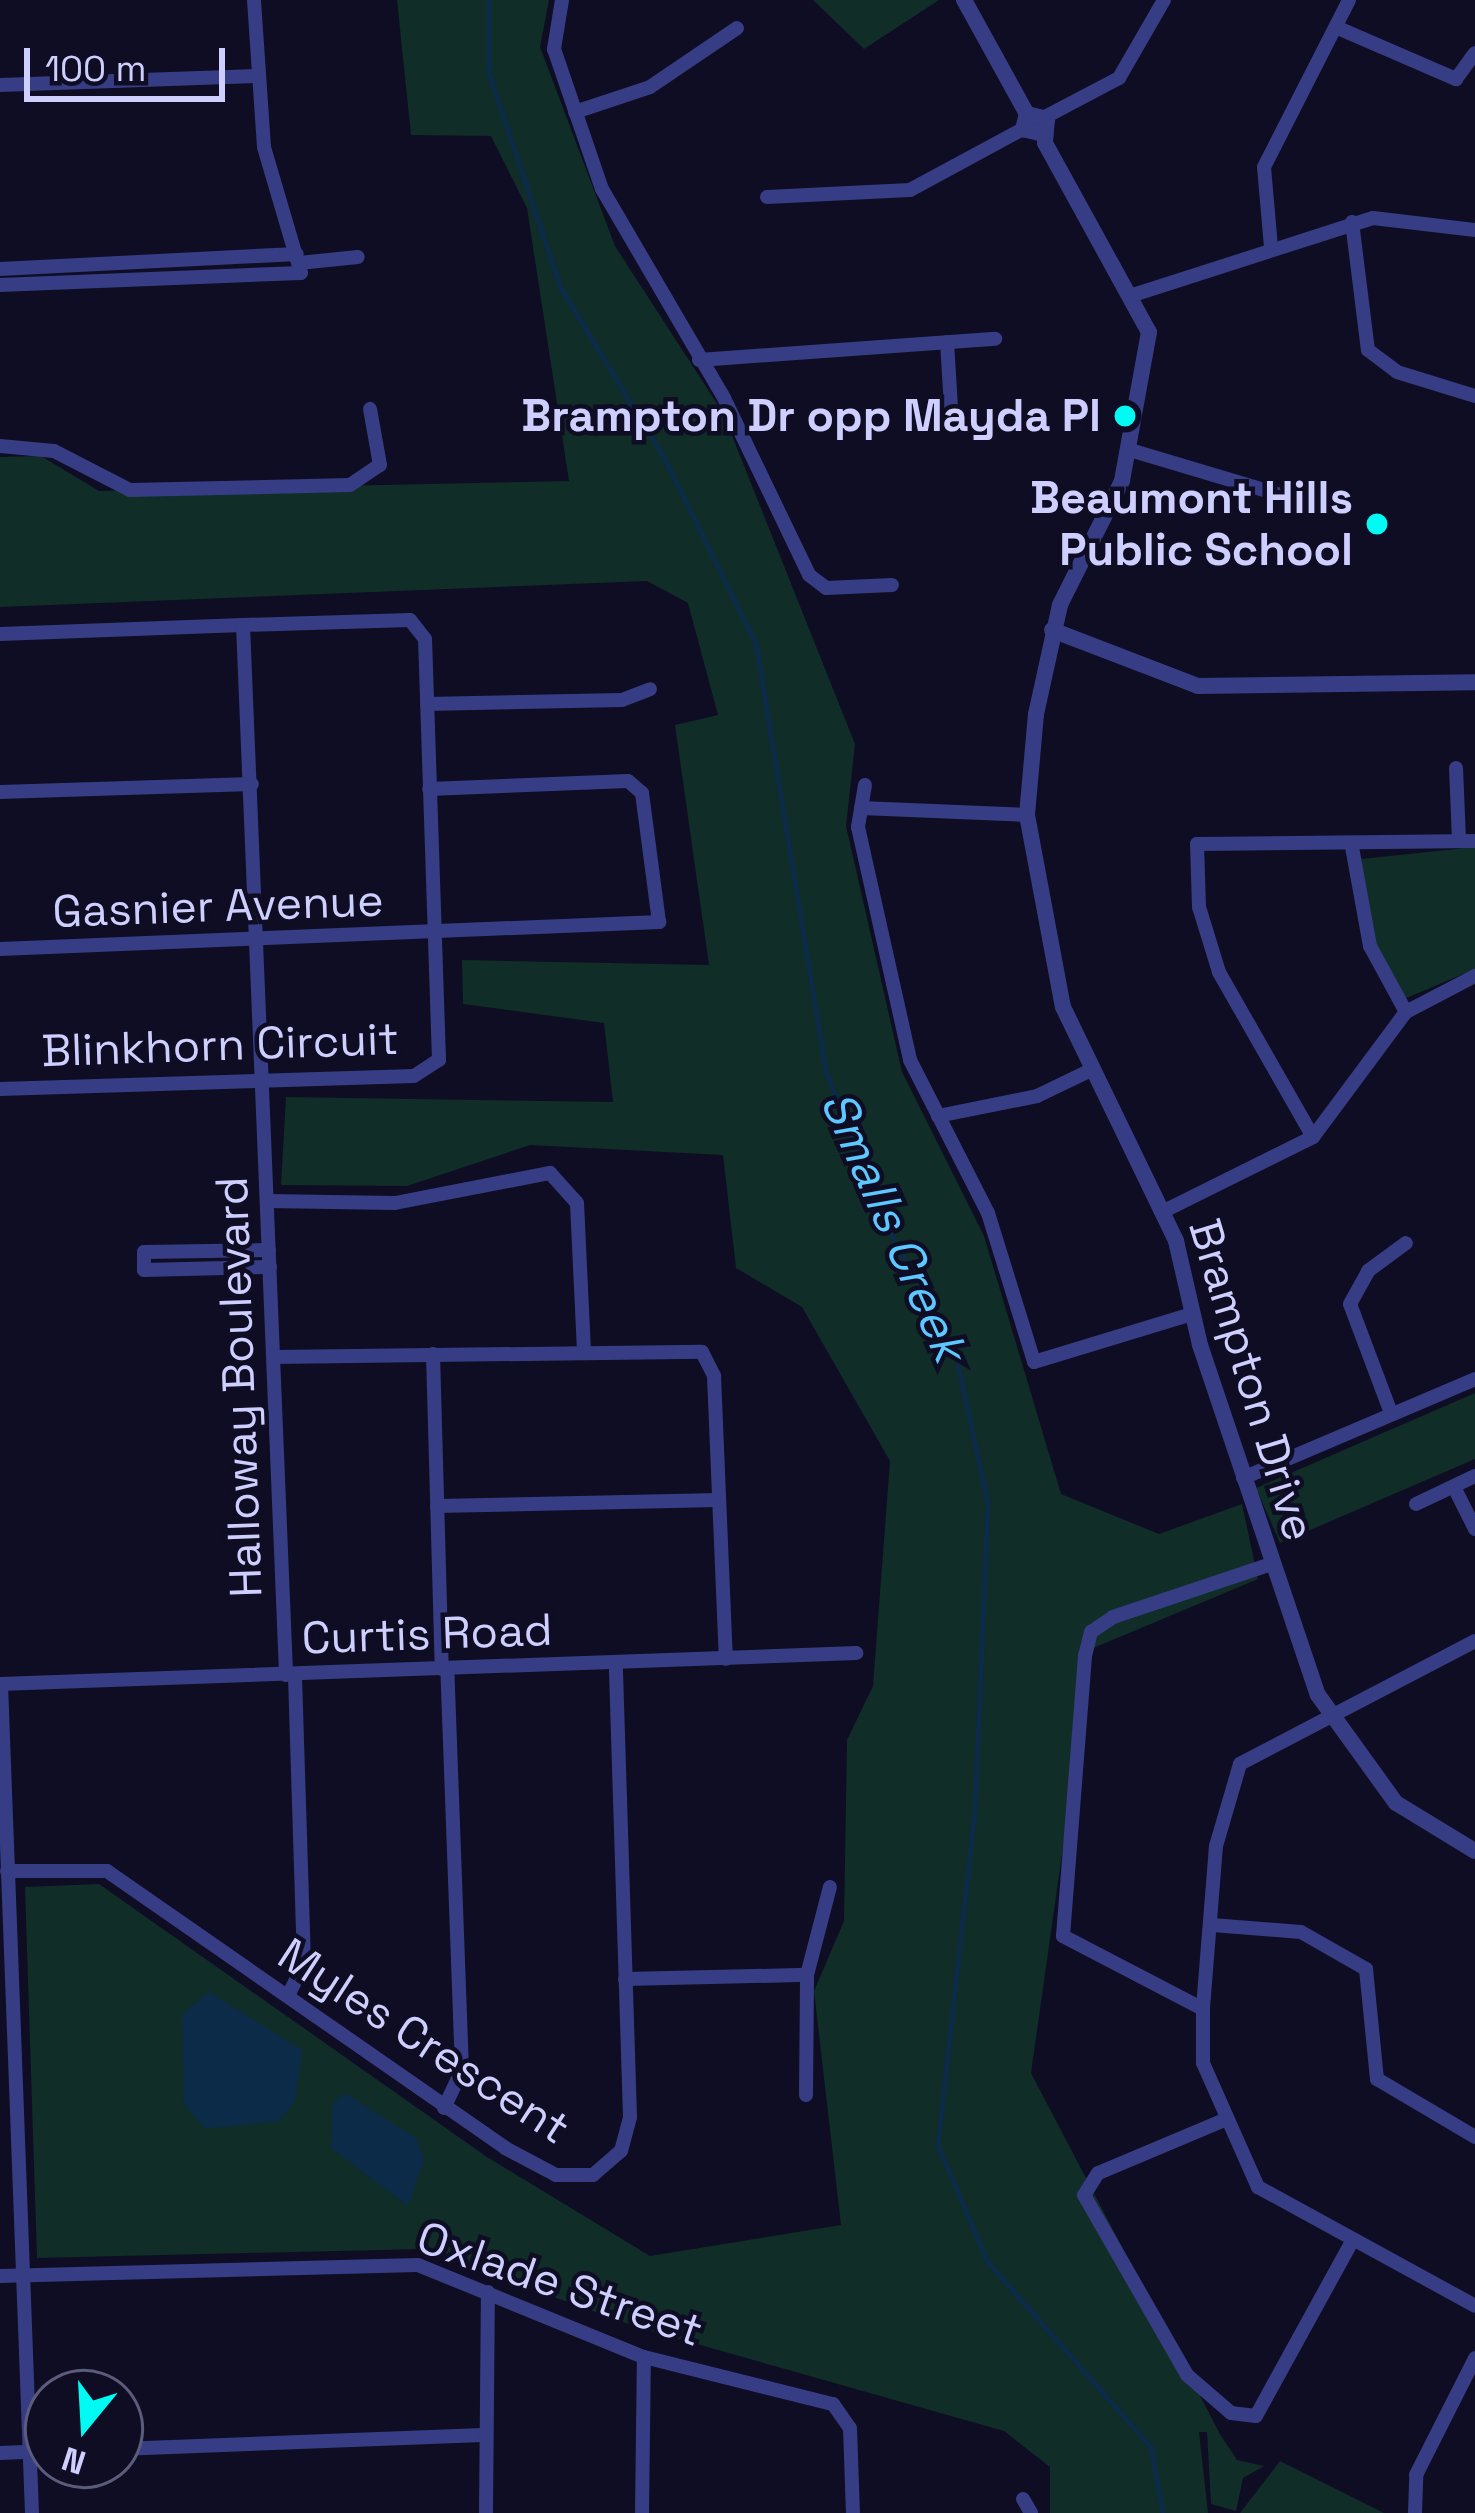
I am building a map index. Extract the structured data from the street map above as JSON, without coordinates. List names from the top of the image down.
{
  "streets": {
    "street": [
      "Gasnier Avenue",
      "Blinkhorn Circuit",
      "Brampton Drive",
      "Halloway Boulevard",
      "Curtis Road",
      "Myles Crescent",
      "Oxlade Street"
    ]
  },
  "crossings": [
    ["Gasnier Avenue", "Blinkhorn Circuit"],
    ["Gasnier Avenue", "Halloway Boulevard"],
    ["Blinkhorn Circuit", "Halloway Boulevard"],
    ["Halloway Boulevard", "Curtis Road"],
    ["Halloway Boulevard", "Myles Crescent"],
    ["Curtis Road", "Myles Crescent"]
  ],
  "water": ["Smalls Creek"],
  "places": ["Brampton Dr opp Mayda Pl", "Beaumont Hills Public School"],
  "scale_bar": "100 m",
  "north": "bottom"
}
